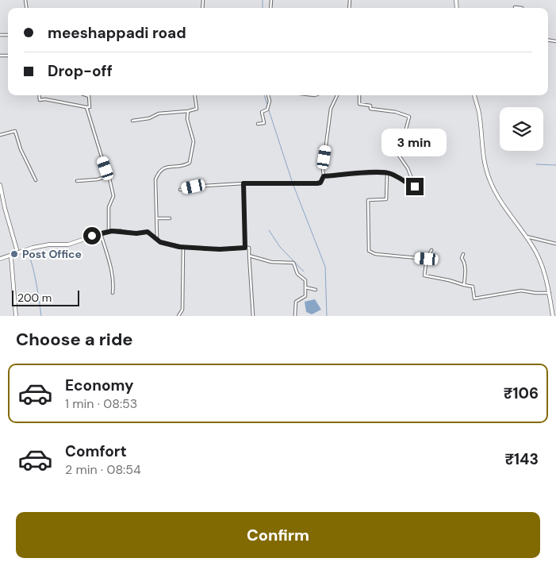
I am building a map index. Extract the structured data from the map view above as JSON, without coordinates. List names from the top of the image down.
{
  "places": ["Post Office"],
  "scale_bar": "200 m",
  "page": {
    "banner": ["meeshappadi road", "Drop-off"],
    "bubble": "3 min",
    "scale": "200 m",
    "heading": "Choose a ride",
    "list": [
      {
        "name": "Economy",
        "note": "1 min · 08:53",
        "value": "₹106"
      },
      {
        "name": "Comfort",
        "note": "2 min · 08:54",
        "value": "₹143"
      }
    ],
    "buttons": "Confirm"
  }
}
